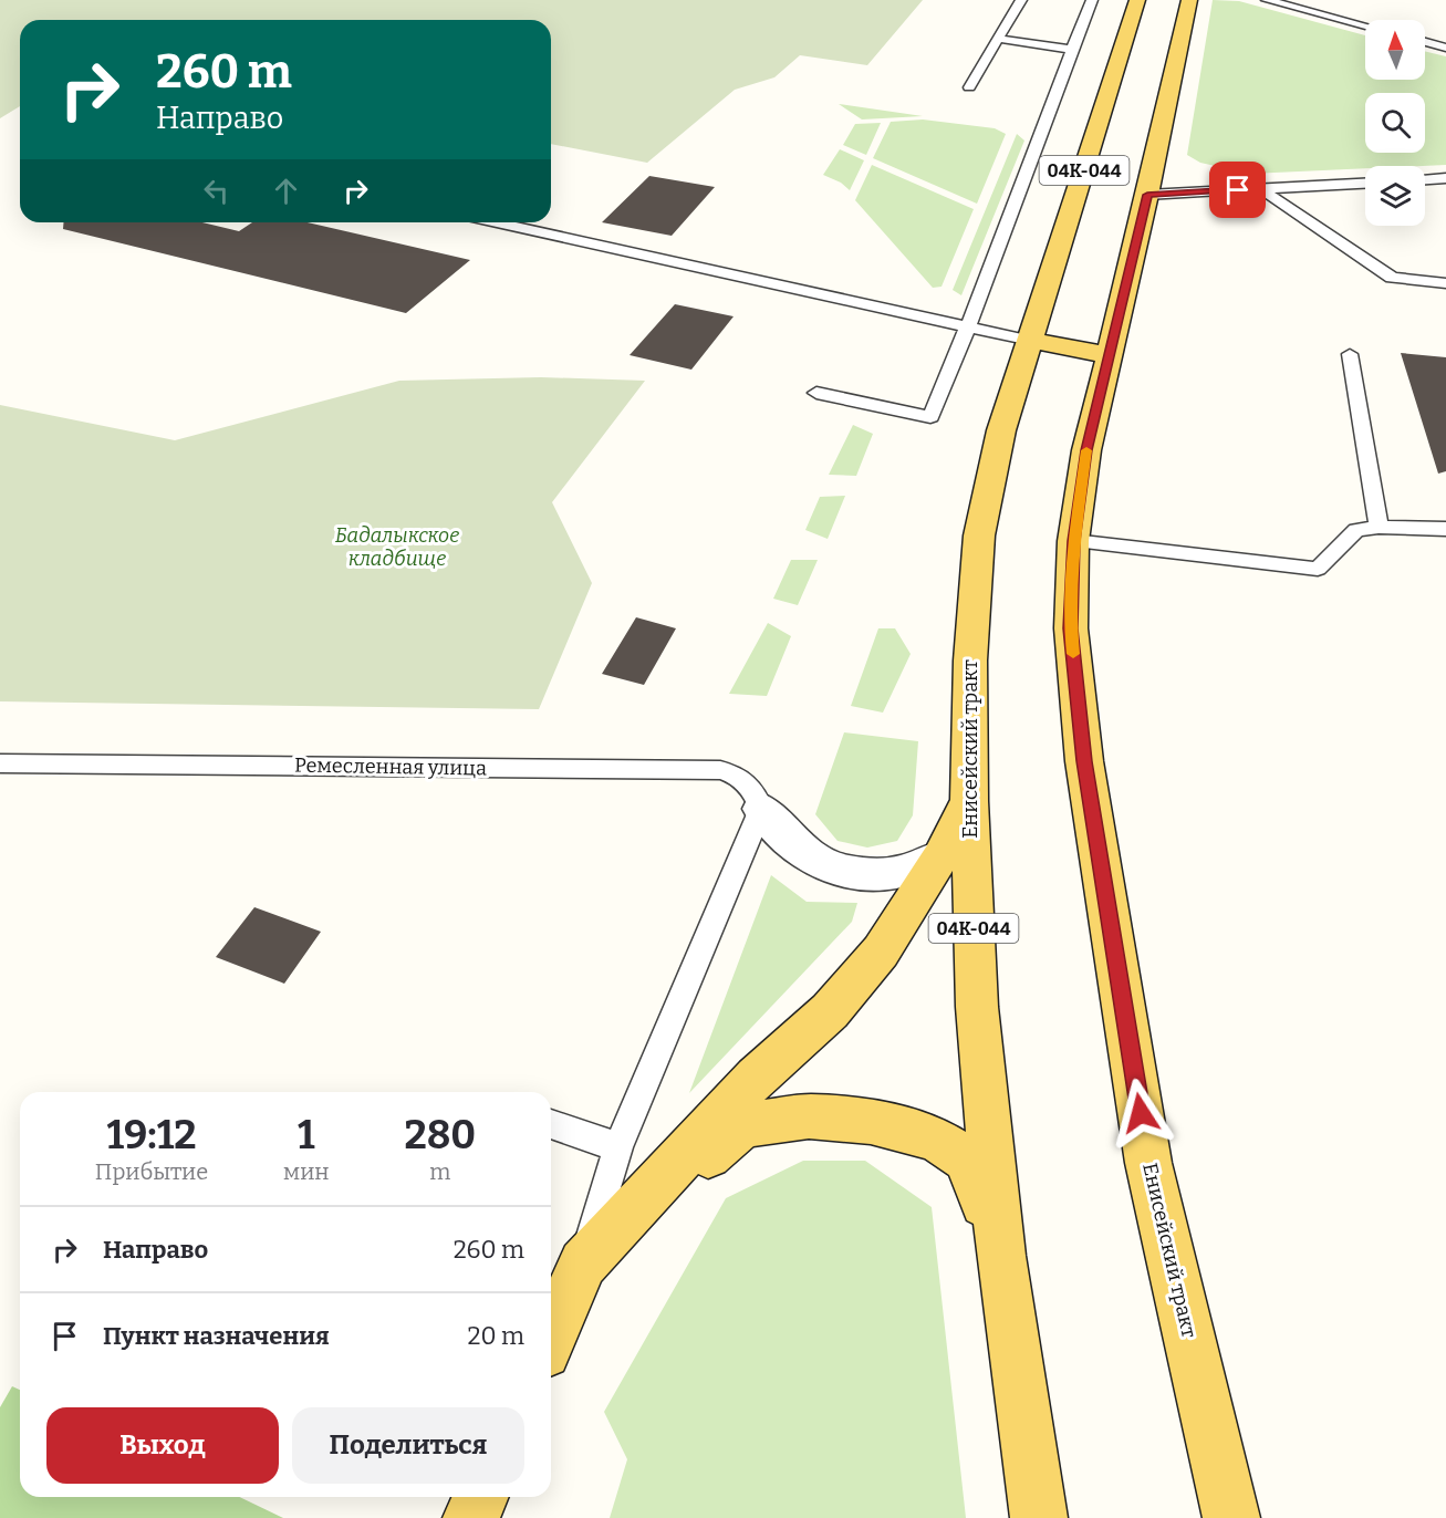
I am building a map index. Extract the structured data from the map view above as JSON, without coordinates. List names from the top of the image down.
{
  "streets": {
    "main road": ["04К-044", "Енисейский тракт"],
    "lane": ["Ремесленная улица"]
  },
  "parks": ["Бадалыкское кладбище"],
  "north": "top",
  "page": {
    "turn": ["260 m", "Направо"],
    "eta": [
      "19:12",
      "Прибытие",
      "1",
      "мин",
      "280",
      "m"
    ],
    "list": [
      {
        "name": "Направо",
        "value": "260 m"
      },
      {
        "name": "Пункт назначения",
        "value": "20 m"
      }
    ],
    "buttons": ["Выход", "Поделиться"]
  }
}
